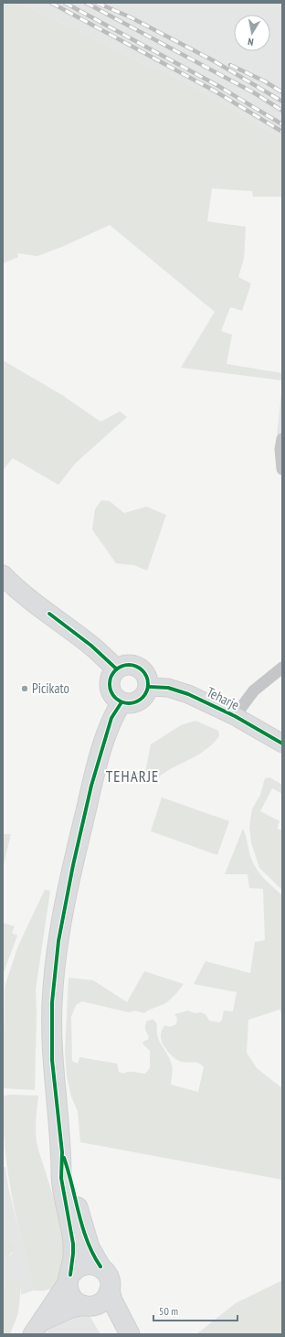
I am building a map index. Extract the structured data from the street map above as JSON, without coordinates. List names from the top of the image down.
{
  "streets": {
    "street": ["Teharje"]
  },
  "districts": ["TEHARJE"],
  "places": ["Picikato"],
  "scale_bar": "50 m",
  "north": "bottom"
}
